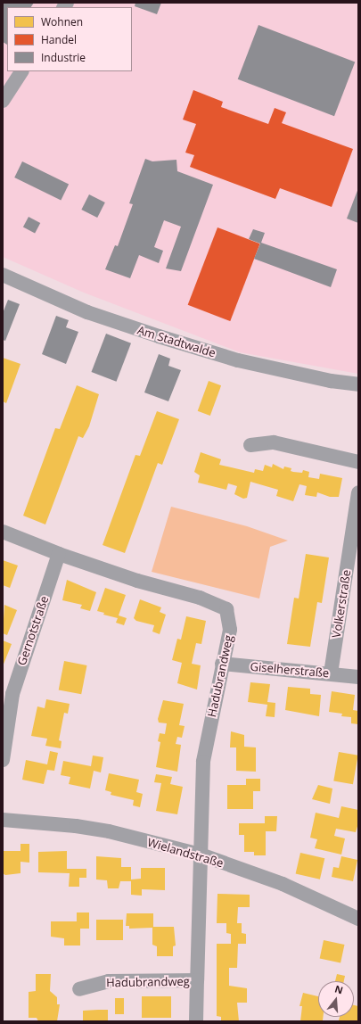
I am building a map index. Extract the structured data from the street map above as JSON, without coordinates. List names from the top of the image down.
{
  "streets": {
    "street": [
      "Am Stadtwalde",
      "Volkerstraße",
      "Gernotstraße",
      "Giselherstraße",
      "Hadubrandweg",
      "Wielandstraße"
    ]
  },
  "crossings": [
    ["Volkerstraße", "Giselherstraße"],
    ["Gernotstraße", "Hadubrandweg"],
    ["Giselherstraße", "Hadubrandweg"],
    ["Hadubrandweg", "Wielandstraße"]
  ],
  "legend": ["Wohnen", "Handel", "Industrie"],
  "north": "top"
}
